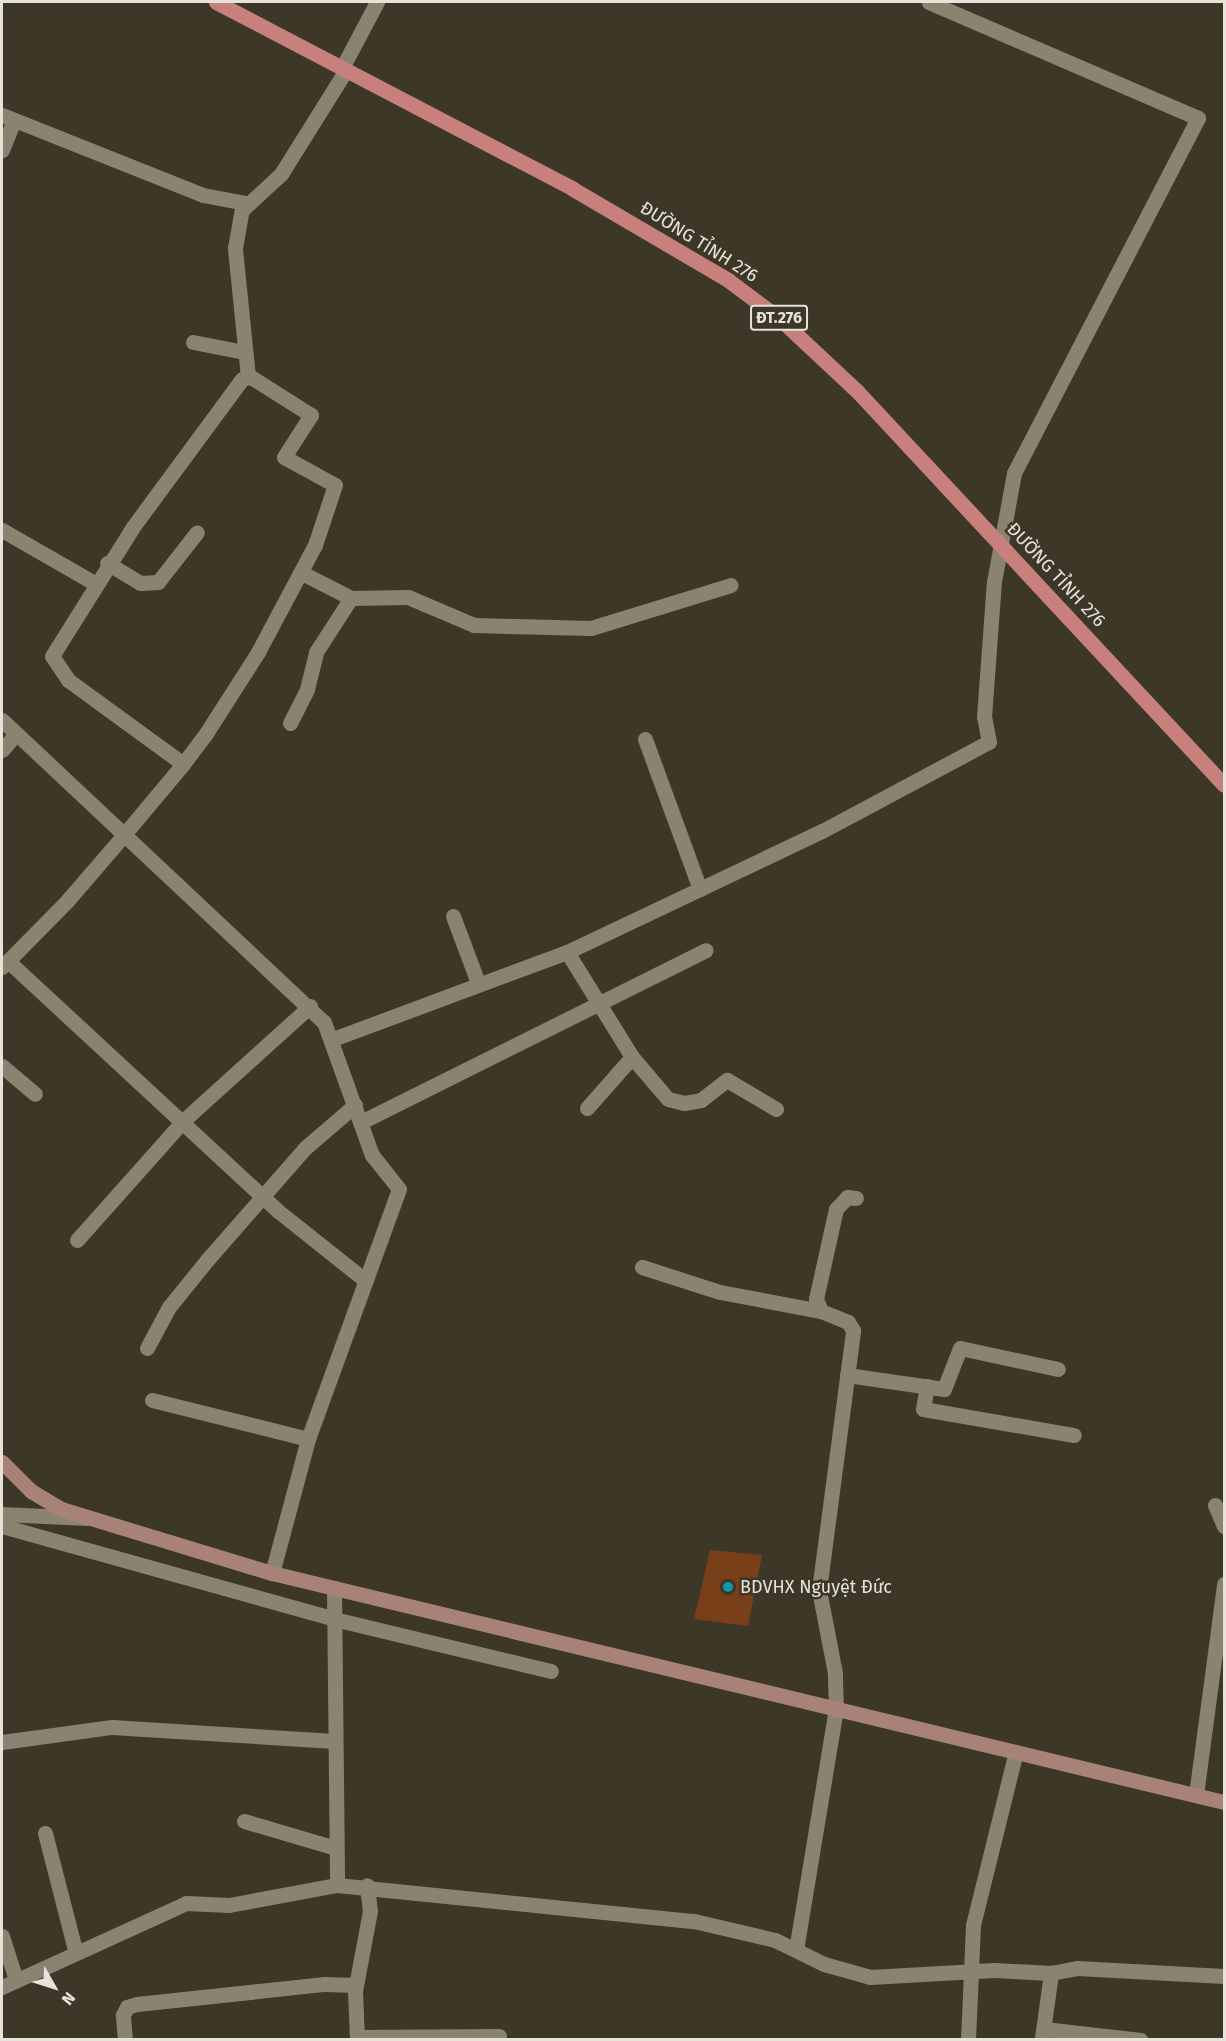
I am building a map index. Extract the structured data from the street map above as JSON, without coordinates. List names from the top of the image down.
{
  "streets": {
    "main road": ["ĐƯỜNG TỈNH 276", "ĐT.276"]
  },
  "places": ["BDVHX Nguyệt Đức"],
  "north": "bottom right"
}
